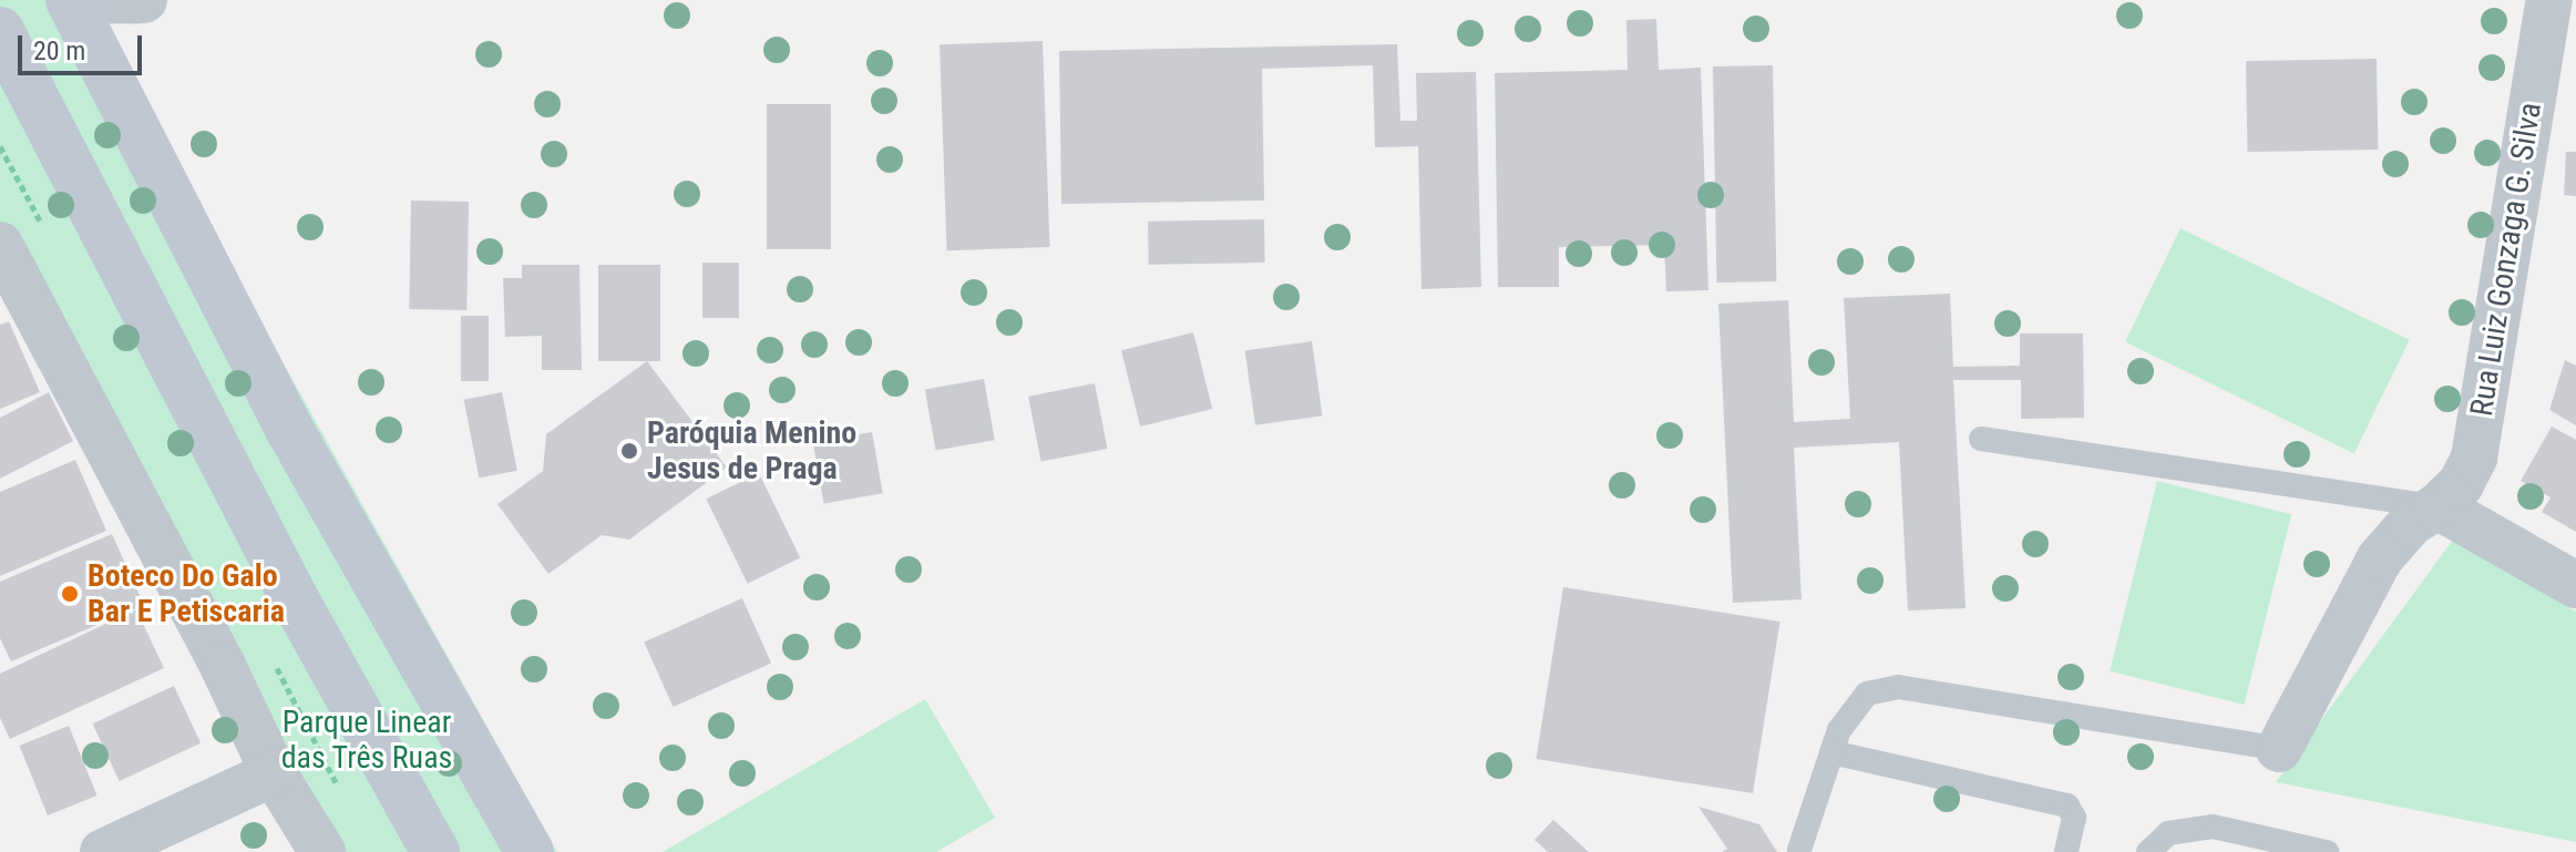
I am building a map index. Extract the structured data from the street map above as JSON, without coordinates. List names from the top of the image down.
{
  "streets": {
    "street": ["Rua Luiz Gonzaga G. Silva"]
  },
  "parks": ["Parque Linear das Três Ruas"],
  "places": ["Paróquia Menino Jesus de Praga", "Boteco Do Galo Bar E Petiscaria"],
  "scale_bar": "20 m"
}
